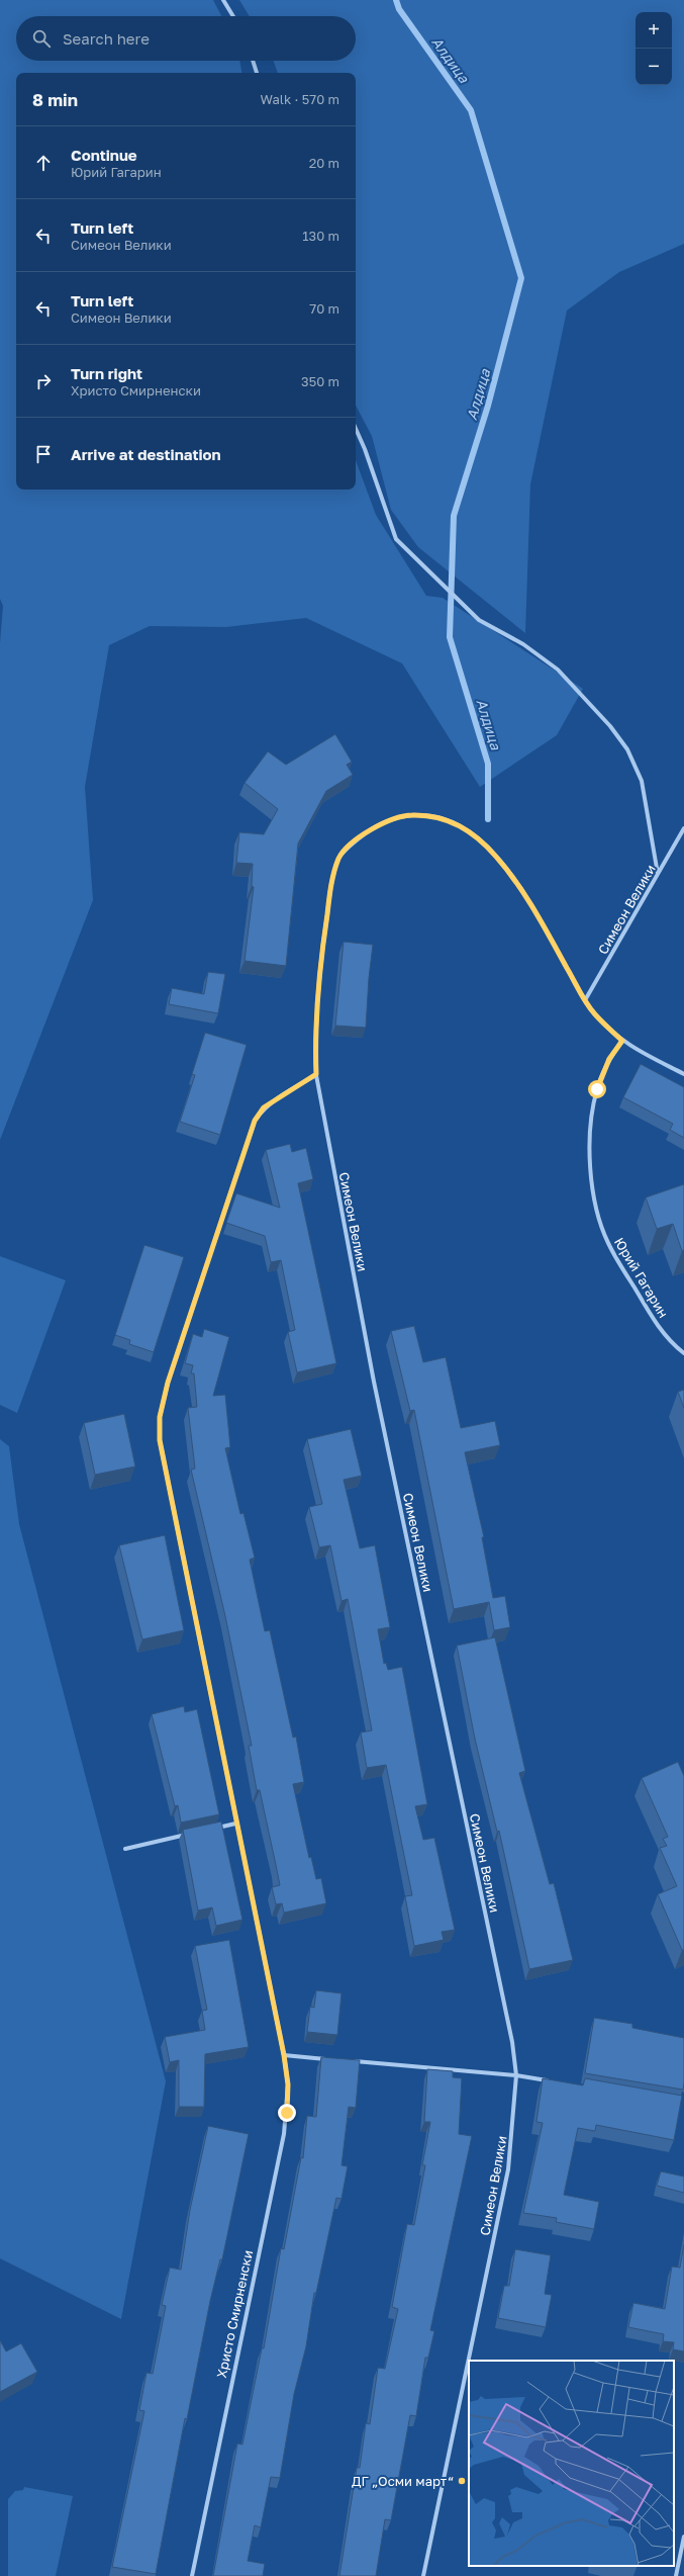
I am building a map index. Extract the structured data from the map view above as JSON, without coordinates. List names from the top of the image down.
{
  "streets": {
    "street": ["Симеон Велики", "Юрий Гагарин", "Христо Смирненски"]
  },
  "crossings": [
    ["Симеон Велики", "Юрий Гагарин"],
    ["Симеон Велики", "Христо Смирненски"]
  ],
  "water": ["Алдица"],
  "places": ["ДГ „Осми март“"],
  "page": {
    "map_buttons": ["+", "−"],
    "search": "Search here",
    "heading": ["8 min", "Walk · 570 m"],
    "list": [
      ["Continue", "Юрий Гагарин", "20 m"],
      ["Turn left", "Симеон Велики", "130 m"],
      ["Turn left", "Симеон Велики", "70 m"],
      ["Turn right", "Христо Смирненски", "350 m"],
      "Arrive at destination"
    ]
  }
}
